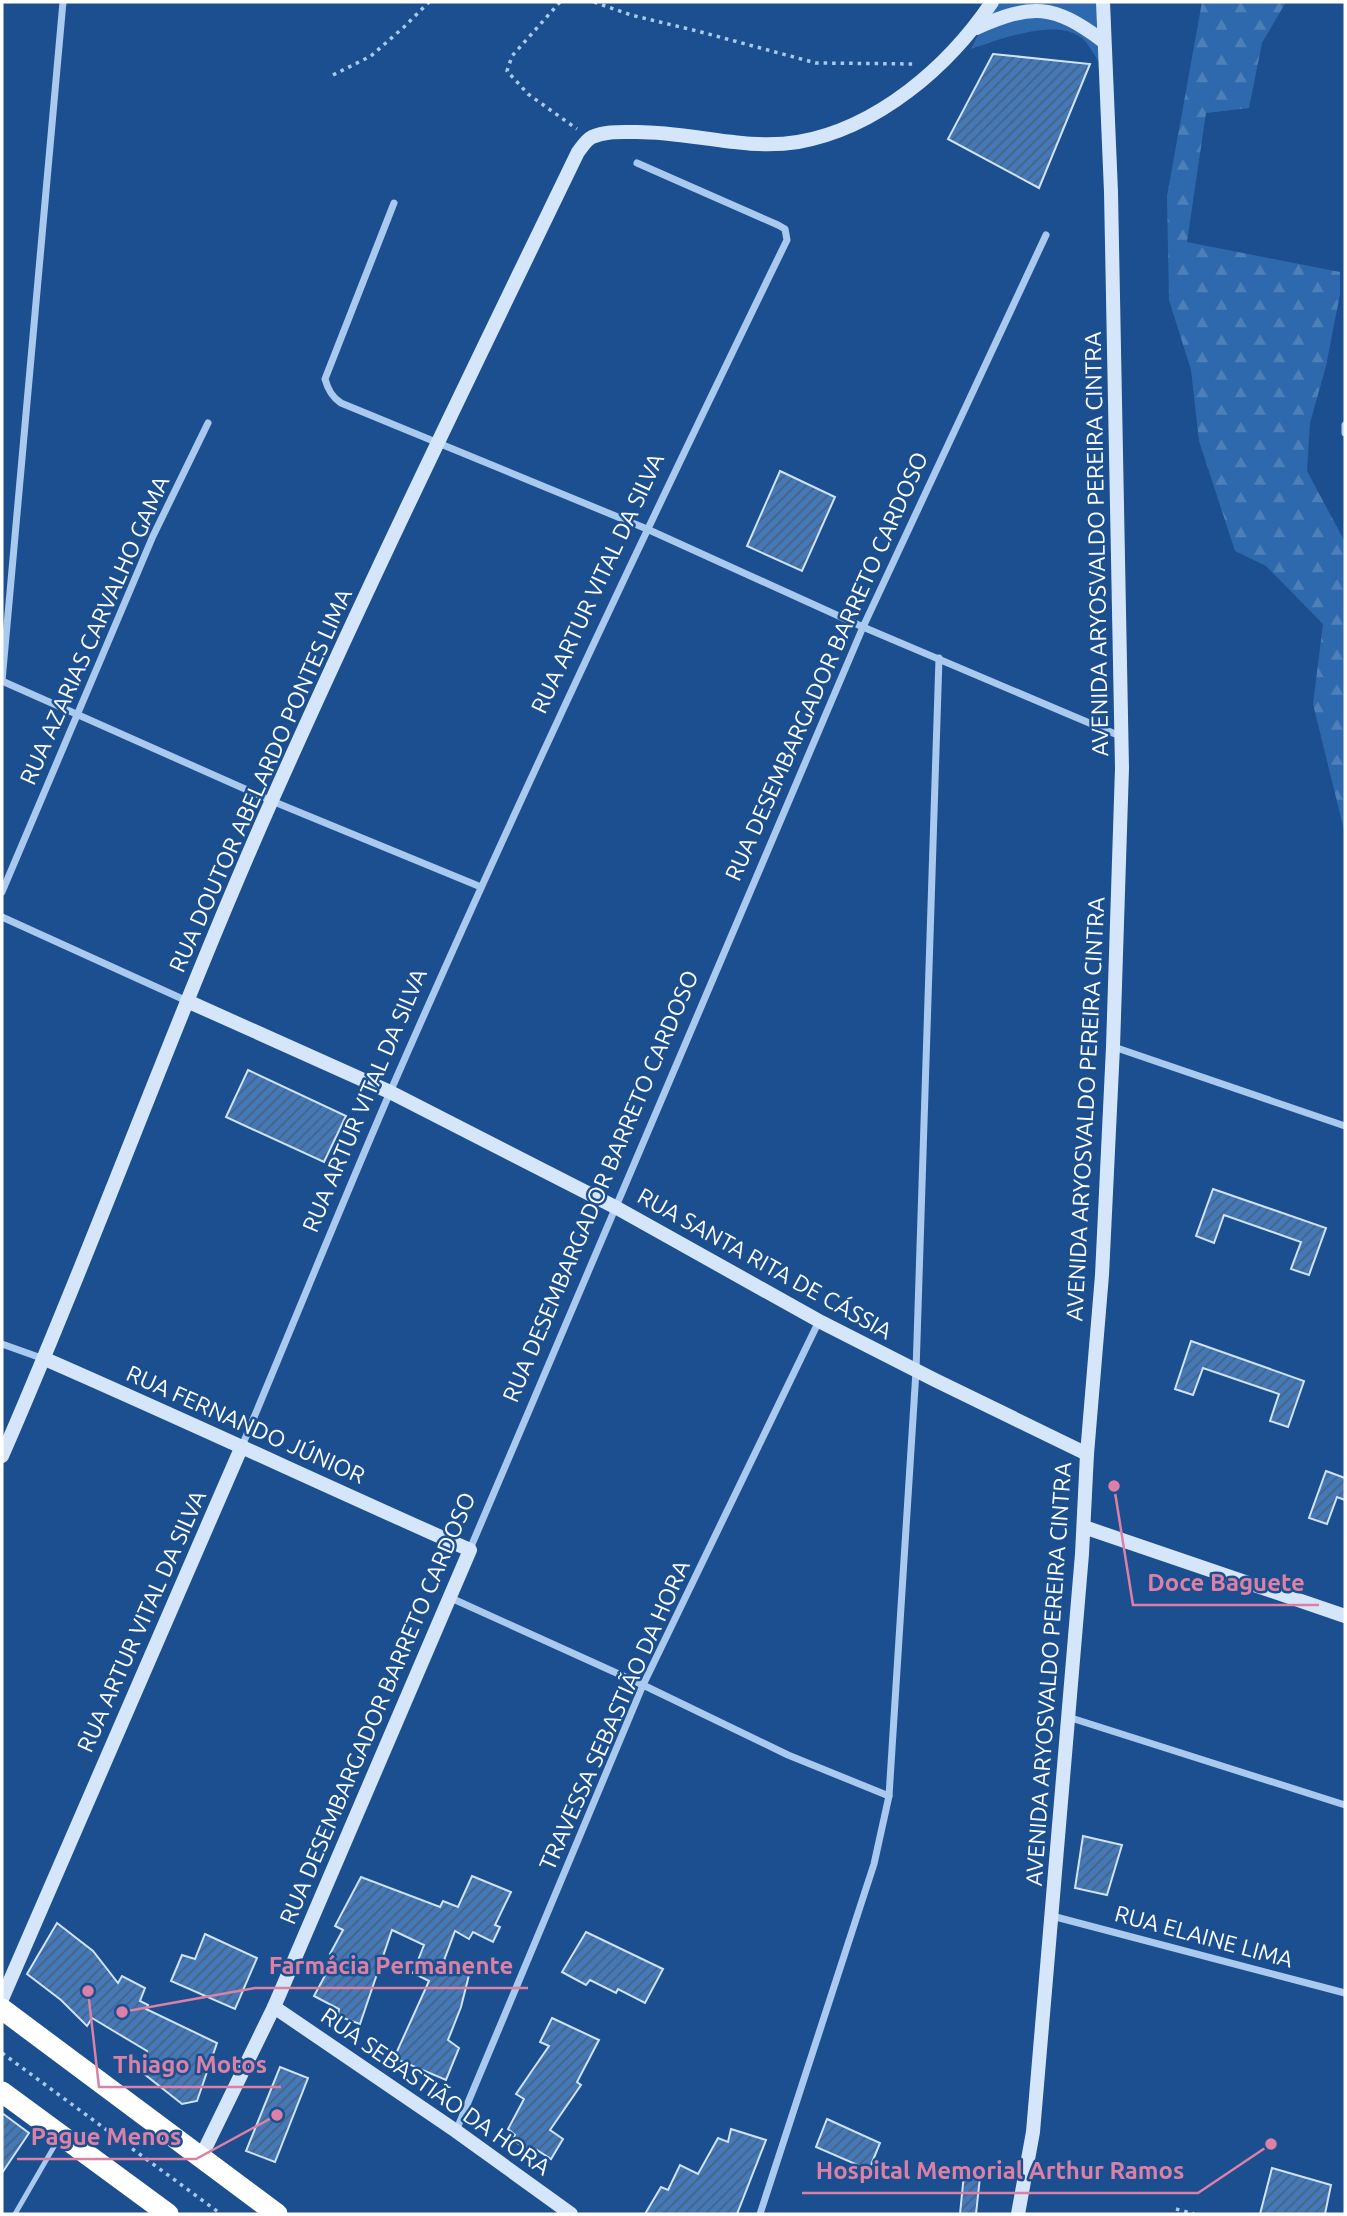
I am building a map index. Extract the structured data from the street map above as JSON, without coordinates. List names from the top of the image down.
{
  "streets": {
    "main road": [
      "AVENIDA ARYOSVALDO PEREIRA CINTRA",
      "RUA ARTUR VITAL DA SILVA",
      "RUA DESEMBARGADOR BARRETO CARDOSO",
      "RUA DOUTOR ABELARDO PONTES LIMA",
      "RUA SANTA RITA DE CÁSSIA",
      "RUA FERNANDO JÚNIOR",
      "RUA SEBASTIÃO DA HORA"
    ],
    "street": ["RUA AZARIAS CARVALHO GAMA", "TRAVESSA SEBASTIÃO DA HORA", "RUA ELAINE LIMA"]
  },
  "crossings": [
    ["AVENIDA ARYOSVALDO PEREIRA CINTRA", "RUA SANTA RITA DE CÁSSIA"],
    ["AVENIDA ARYOSVALDO PEREIRA CINTRA", "RUA ELAINE LIMA"],
    ["RUA ARTUR VITAL DA SILVA", "RUA SANTA RITA DE CÁSSIA"],
    ["RUA ARTUR VITAL DA SILVA", "RUA FERNANDO JÚNIOR"],
    ["RUA DESEMBARGADOR BARRETO CARDOSO", "RUA SANTA RITA DE CÁSSIA"],
    ["RUA DESEMBARGADOR BARRETO CARDOSO", "RUA FERNANDO JÚNIOR"],
    ["RUA DESEMBARGADOR BARRETO CARDOSO", "RUA SEBASTIÃO DA HORA"],
    ["RUA DOUTOR ABELARDO PONTES LIMA", "RUA SANTA RITA DE CÁSSIA"],
    ["RUA DOUTOR ABELARDO PONTES LIMA", "RUA FERNANDO JÚNIOR"],
    ["RUA SANTA RITA DE CÁSSIA", "TRAVESSA SEBASTIÃO DA HORA"],
    ["TRAVESSA SEBASTIÃO DA HORA", "RUA SEBASTIÃO DA HORA"]
  ],
  "places": [
    "Doce Baguete",
    "Thiago Motos",
    "Farmácia Permanente",
    "Pague Menos",
    "Hospital Memorial Arthur Ramos"
  ]
}
